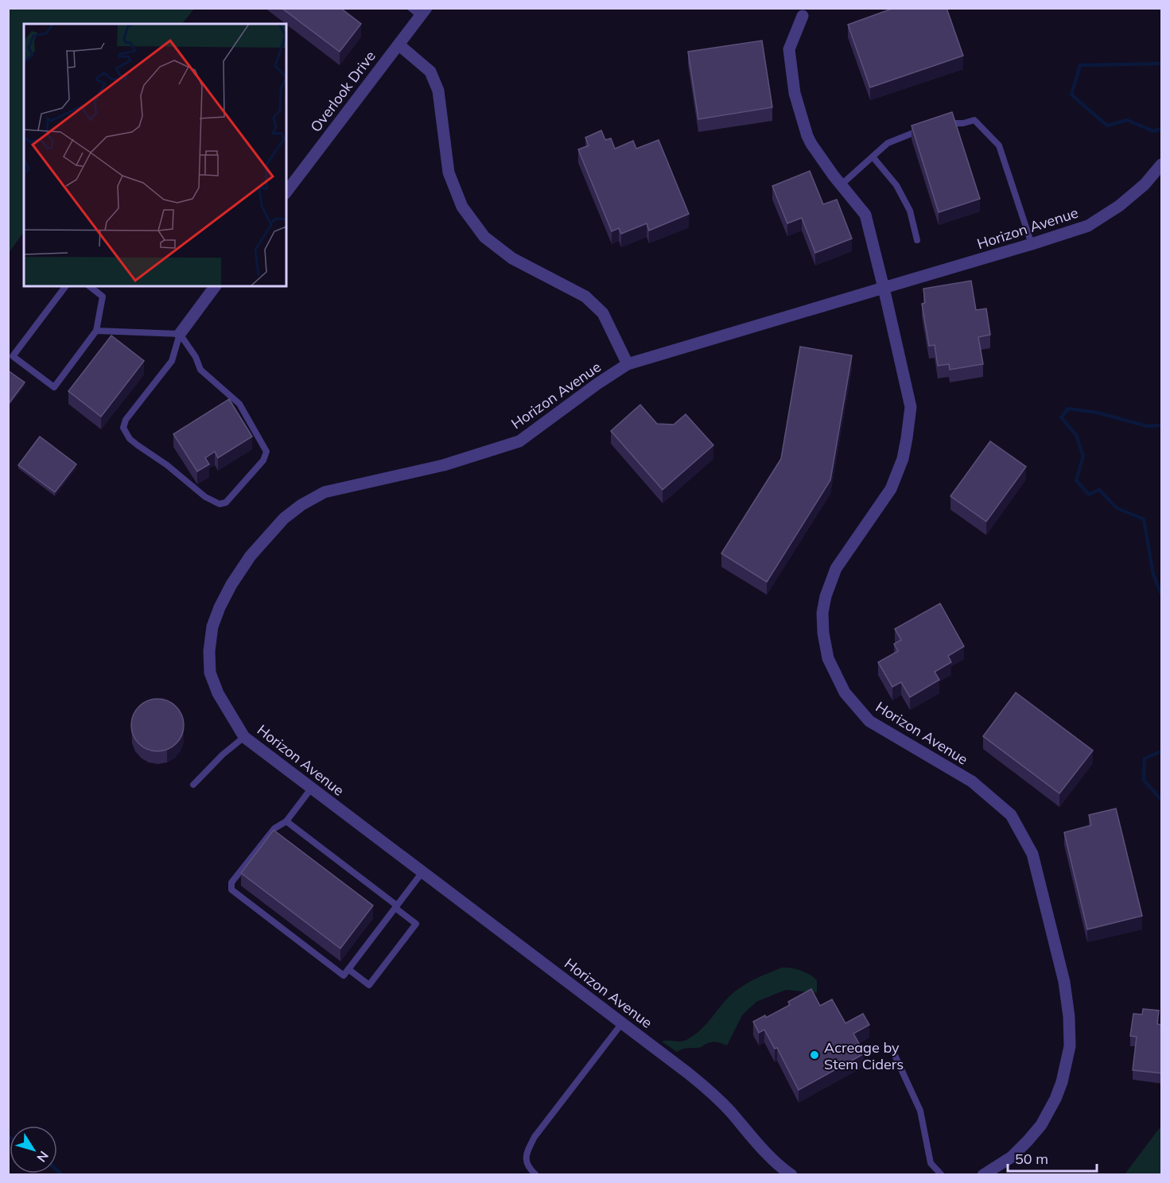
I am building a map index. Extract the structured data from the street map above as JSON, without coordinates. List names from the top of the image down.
{
  "streets": {
    "street": ["Overlook Drive", "Horizon Avenue"]
  },
  "places": ["Acreage by Stem Ciders"],
  "scale_bar": "50 m",
  "north": "bottom right"
}
